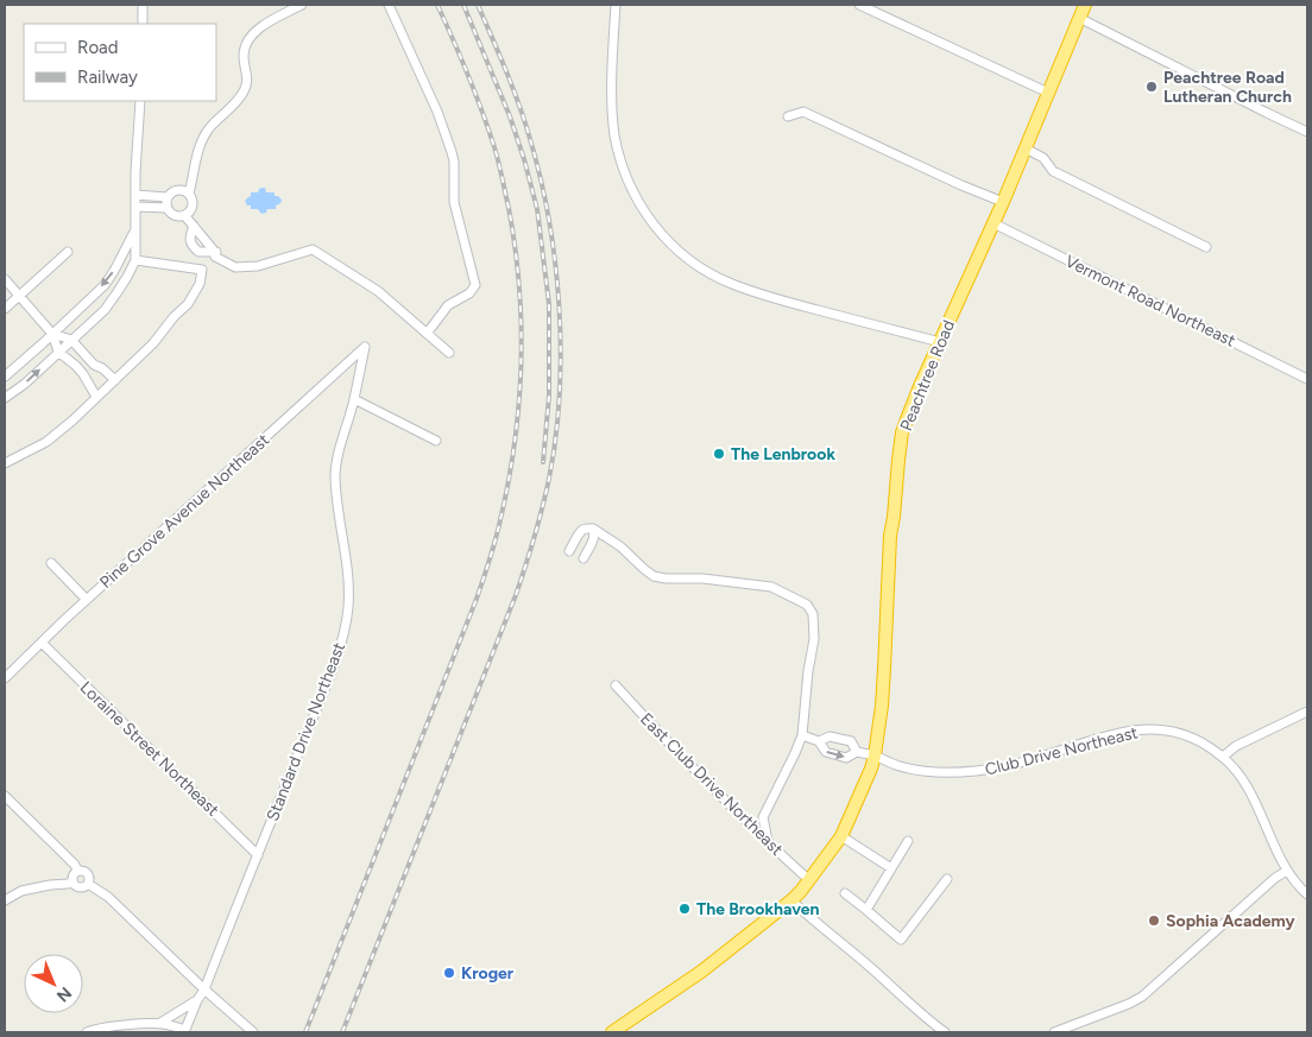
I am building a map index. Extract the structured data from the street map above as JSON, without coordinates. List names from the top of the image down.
{
  "streets": {
    "highway": ["Peachtree Road"],
    "street": [
      "Vermont Road Northeast",
      "Pine Grove Avenue Northeast",
      "Standard Drive Northeast",
      "Loraine Street Northeast",
      "Club Drive Northeast",
      "East Club Drive Northeast"
    ]
  },
  "crossings": [
    ["Vermont Road Northeast", "Peachtree Road"],
    ["Peachtree Road", "Club Drive Northeast"],
    ["Peachtree Road", "East Club Drive Northeast"],
    ["Pine Grove Avenue Northeast", "Standard Drive Northeast"],
    ["Pine Grove Avenue Northeast", "Loraine Street Northeast"],
    ["Standard Drive Northeast", "Loraine Street Northeast"]
  ],
  "places": [
    "Peachtree Road Lutheran Church",
    "The Lenbrook",
    "The Brookhaven",
    "Sophia Academy",
    "Kroger"
  ],
  "legend": ["Road", "Railway"],
  "north": "bottom right"
}
